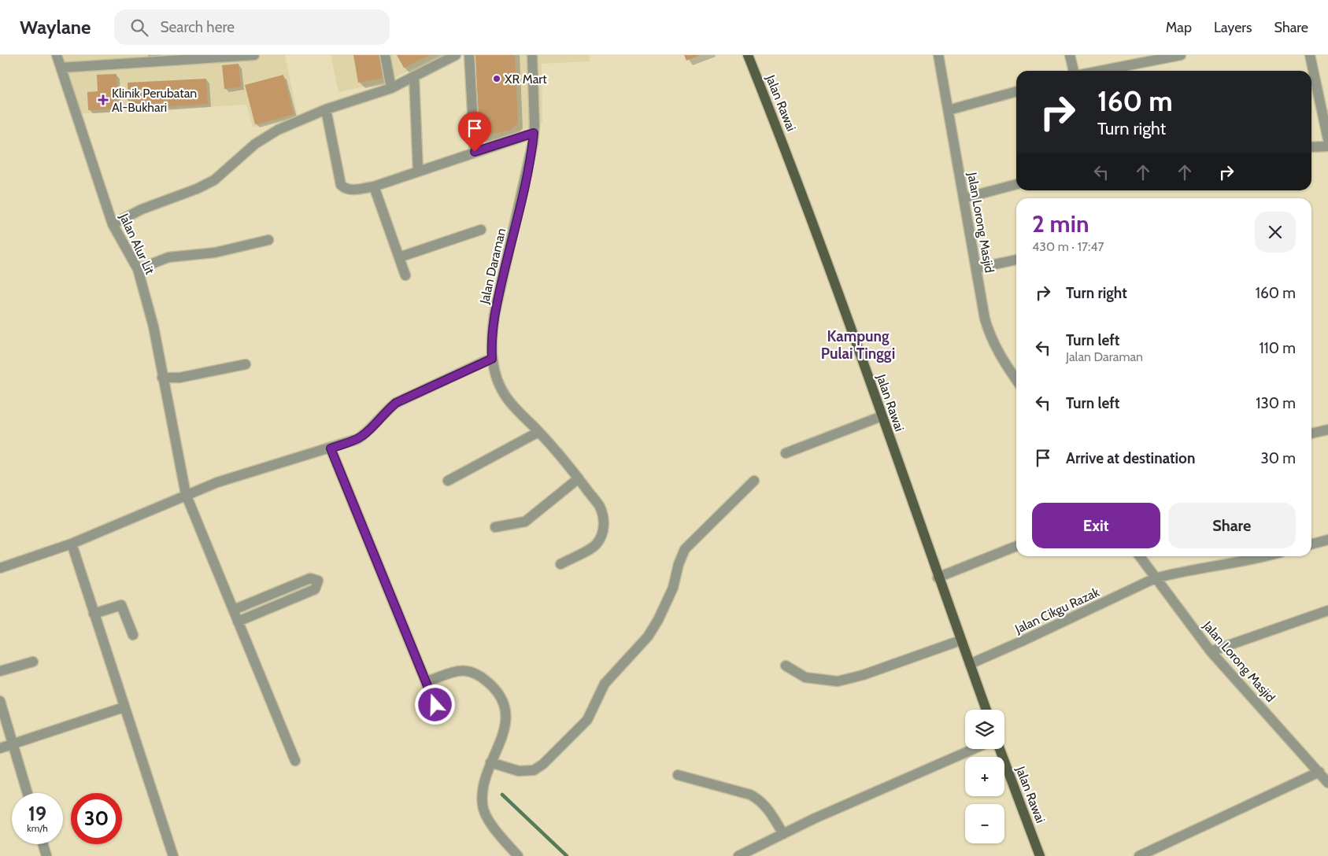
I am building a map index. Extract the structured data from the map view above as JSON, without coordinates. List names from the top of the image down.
{
  "streets": {
    "main road": ["Jalan Rawai"],
    "street": [
      "Jalan Lorong Masjid",
      "Jalan Alur Lit",
      "Jalan Daraman",
      "Jalan Cikgu Razak"
    ]
  },
  "crossings": [
    ["Jalan Rawai", "Jalan Cikgu Razak"],
    ["Jalan Lorong Masjid", "Jalan Cikgu Razak"]
  ],
  "districts": ["Kampung Pulai Tinggi"],
  "places": {
    "other": ["XR Mart"],
    "health": ["Klinik Perubatan Al-Bukhari"]
  },
  "page": {
    "header": "Waylane",
    "search": "Search here",
    "nav": ["Map", "Layers", "Share"],
    "turn": ["160 m", "Turn right"],
    "heading": ["2 min", "430 m · 17:47"],
    "list": [
      {
        "name": "Turn right",
        "value": "160 m"
      },
      {
        "name": "Turn left",
        "note": "Jalan Daraman",
        "value": "110 m"
      },
      {
        "name": "Turn left",
        "value": "130 m"
      },
      {
        "name": "Arrive at destination",
        "value": "30 m"
      }
    ],
    "buttons": ["Exit", "Share"],
    "map_buttons": ["+", "−"],
    "speed": "19 km/h",
    "limit": "30"
  }
}
